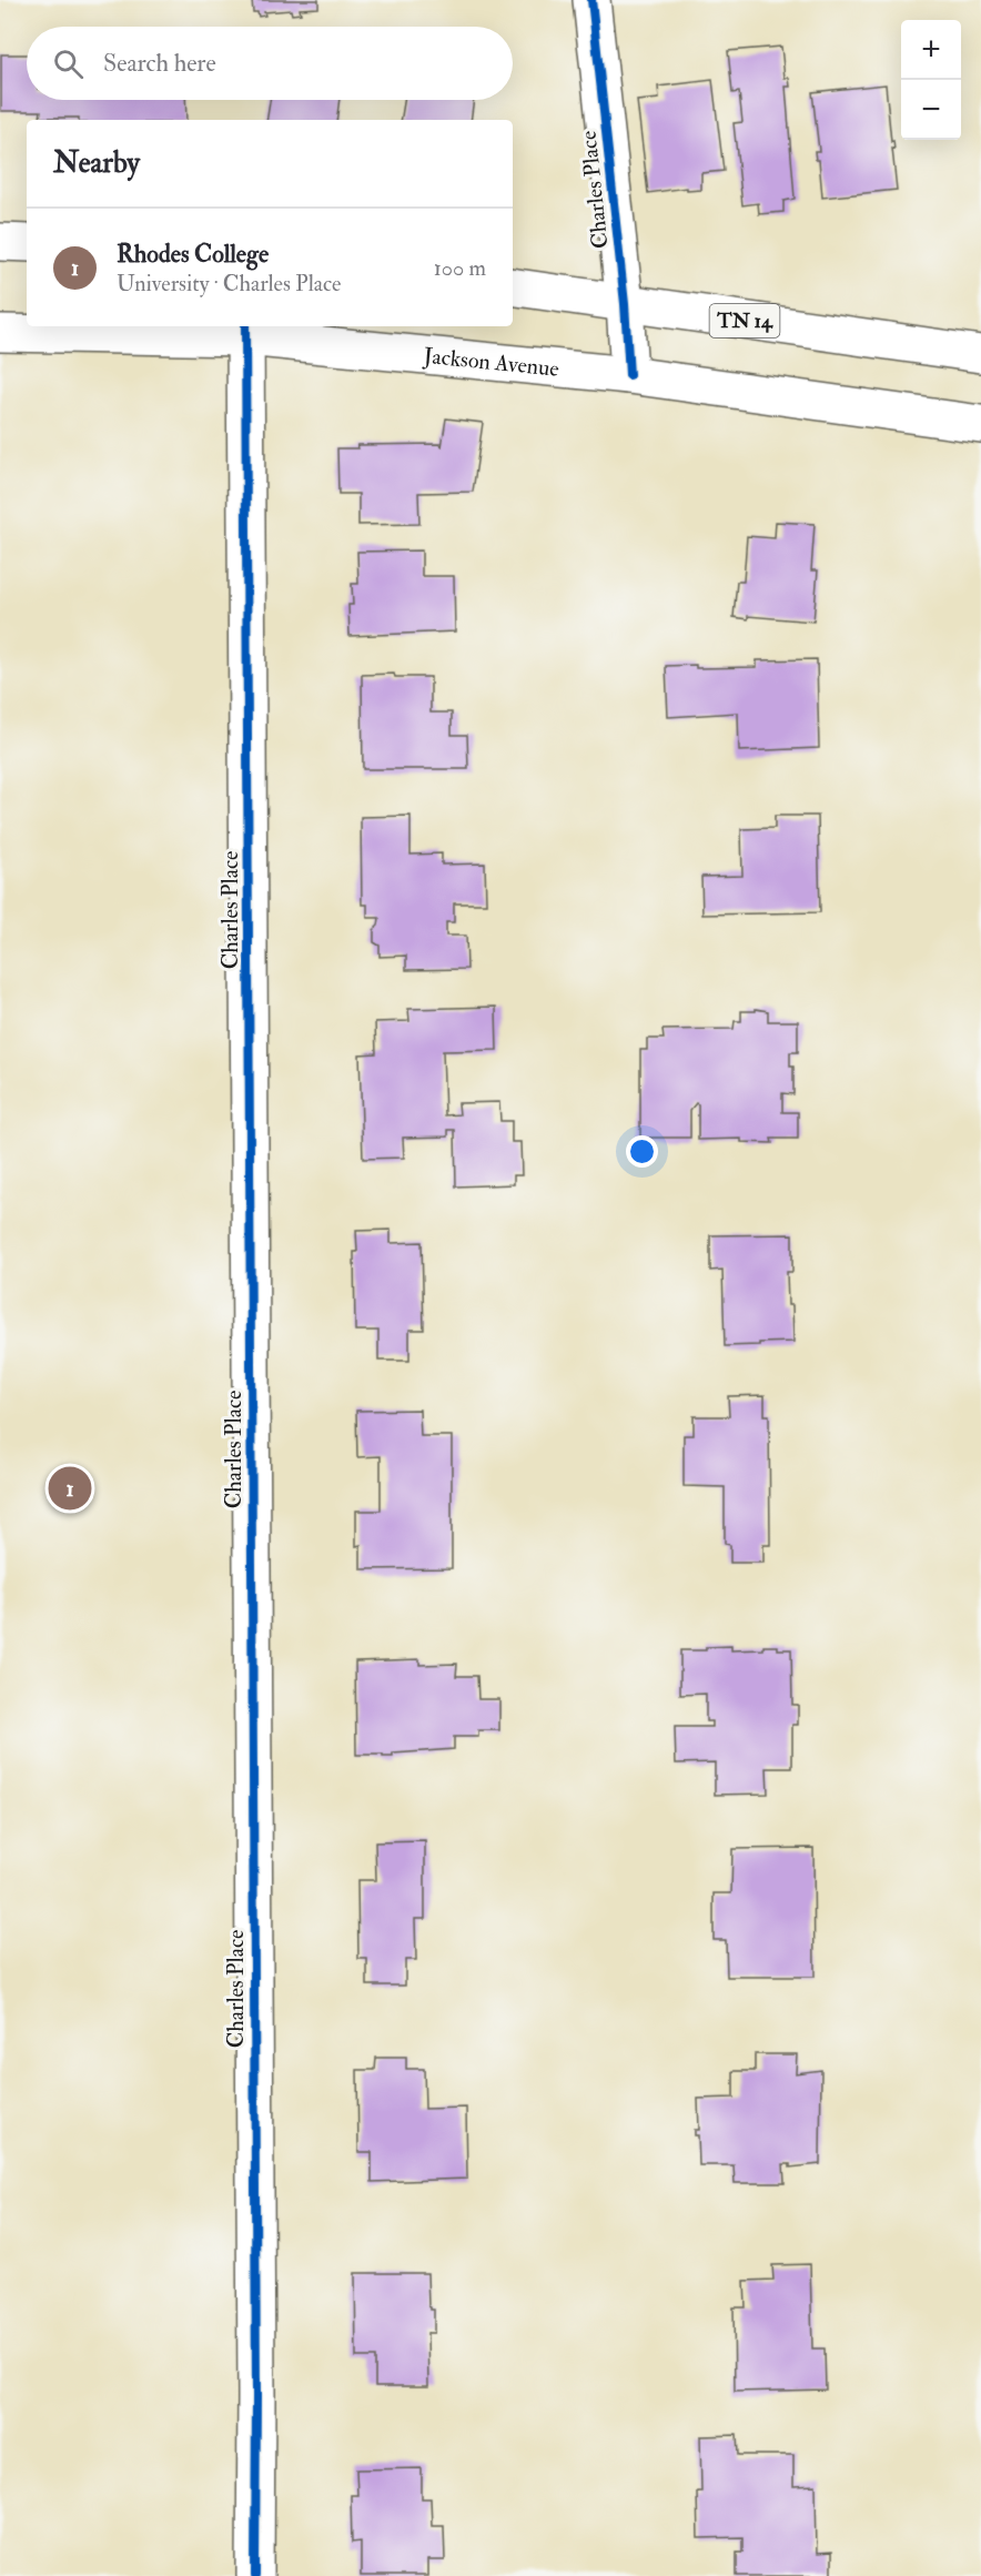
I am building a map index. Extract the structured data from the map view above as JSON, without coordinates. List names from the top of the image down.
{
  "streets": {
    "street": ["Charles Place", "TN 14", "Jackson Avenue"]
  },
  "crossings": [
    ["Charles Place", "TN 14"],
    ["Charles Place", "Jackson Avenue"]
  ],
  "page": {
    "map_buttons": ["+", "−"],
    "search": "Search here",
    "heading": "Nearby",
    "list": [
      {
        "mark": "1",
        "name": "Rhodes College",
        "note": "University · Charles Place",
        "value": "100 m"
      }
    ],
    "pins": "1"
  }
}
